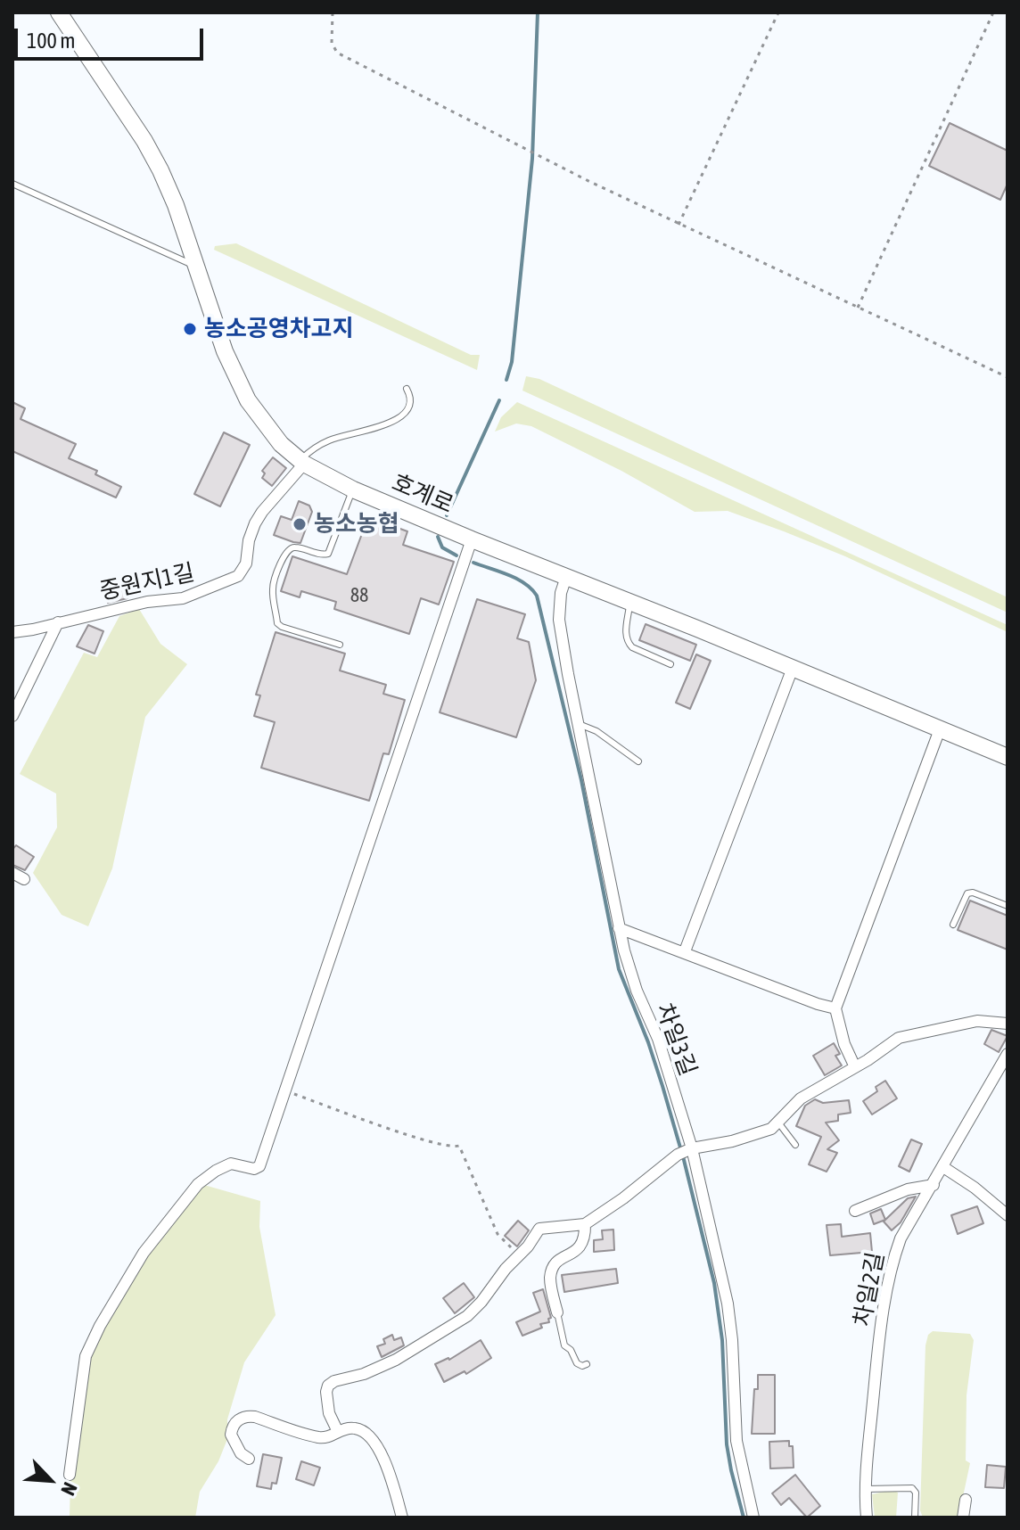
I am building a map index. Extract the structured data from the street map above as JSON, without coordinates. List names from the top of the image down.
{
  "streets": {
    "street": [
      "호계로",
      "중원지1길",
      "차일3길",
      "차일2길"
    ]
  },
  "crossings": [
    ["호계로", "중원지1길"],
    ["호계로", "차일3길"]
  ],
  "places": ["농소공영차고지", "농소농협"],
  "house_numbers": ["88"],
  "scale_bar": "100 m",
  "north": "bottom right"
}
